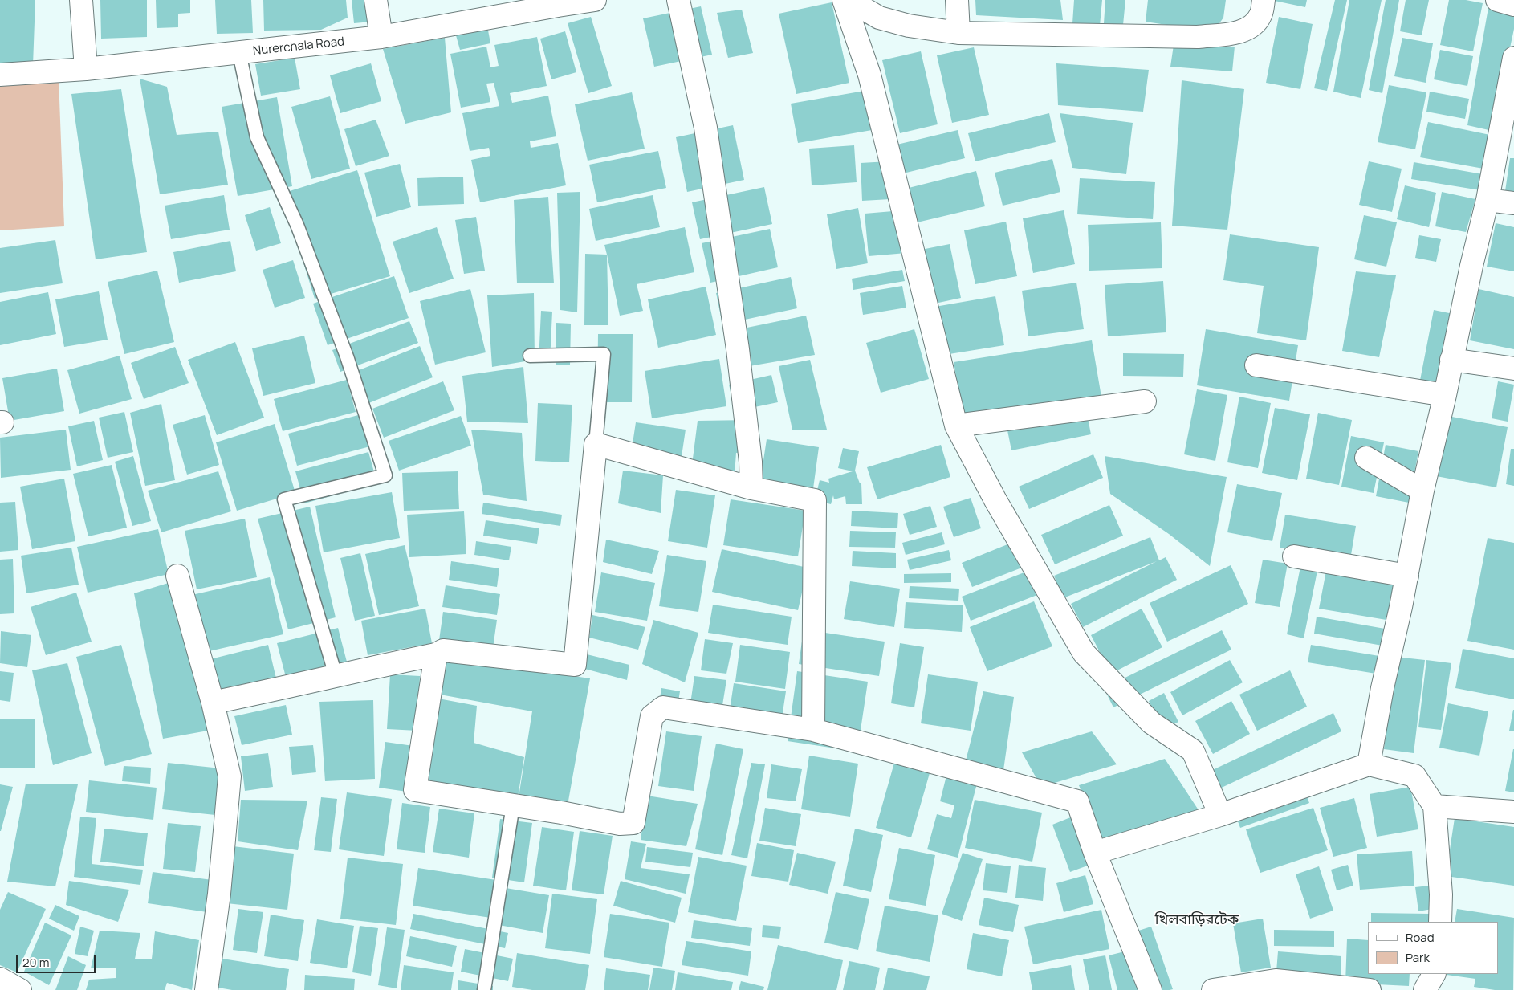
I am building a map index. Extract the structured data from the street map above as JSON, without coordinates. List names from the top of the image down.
{
  "streets": {
    "street": ["Nurerchala Road"]
  },
  "districts": ["খিলবাড়িরটেক"],
  "legend": ["Road", "Park"],
  "scale_bar": "20 m"
}
